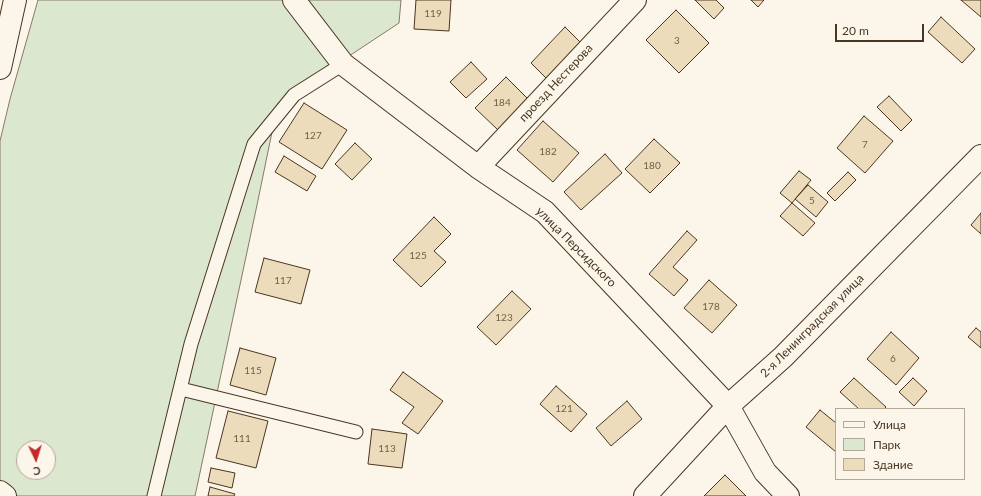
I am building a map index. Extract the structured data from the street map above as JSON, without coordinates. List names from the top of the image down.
{
  "streets": {
    "street": ["проезд Нестерова", "улица Персидского", "2-я Ленинградская улица"]
  },
  "crossings": [
    ["проезд Нестерова", "улица Персидского"],
    ["улица Персидского", "2-я Ленинградская улица"]
  ],
  "house_numbers": [
    "119",
    "3",
    "184",
    "127",
    "7",
    "182",
    "180",
    "5",
    "125",
    "117",
    "178",
    "123",
    "6",
    "115",
    "121",
    "111",
    "113"
  ],
  "legend": ["Улица", "Парк", "Здание"],
  "scale_bar": "20 m",
  "north": "bottom"
}
